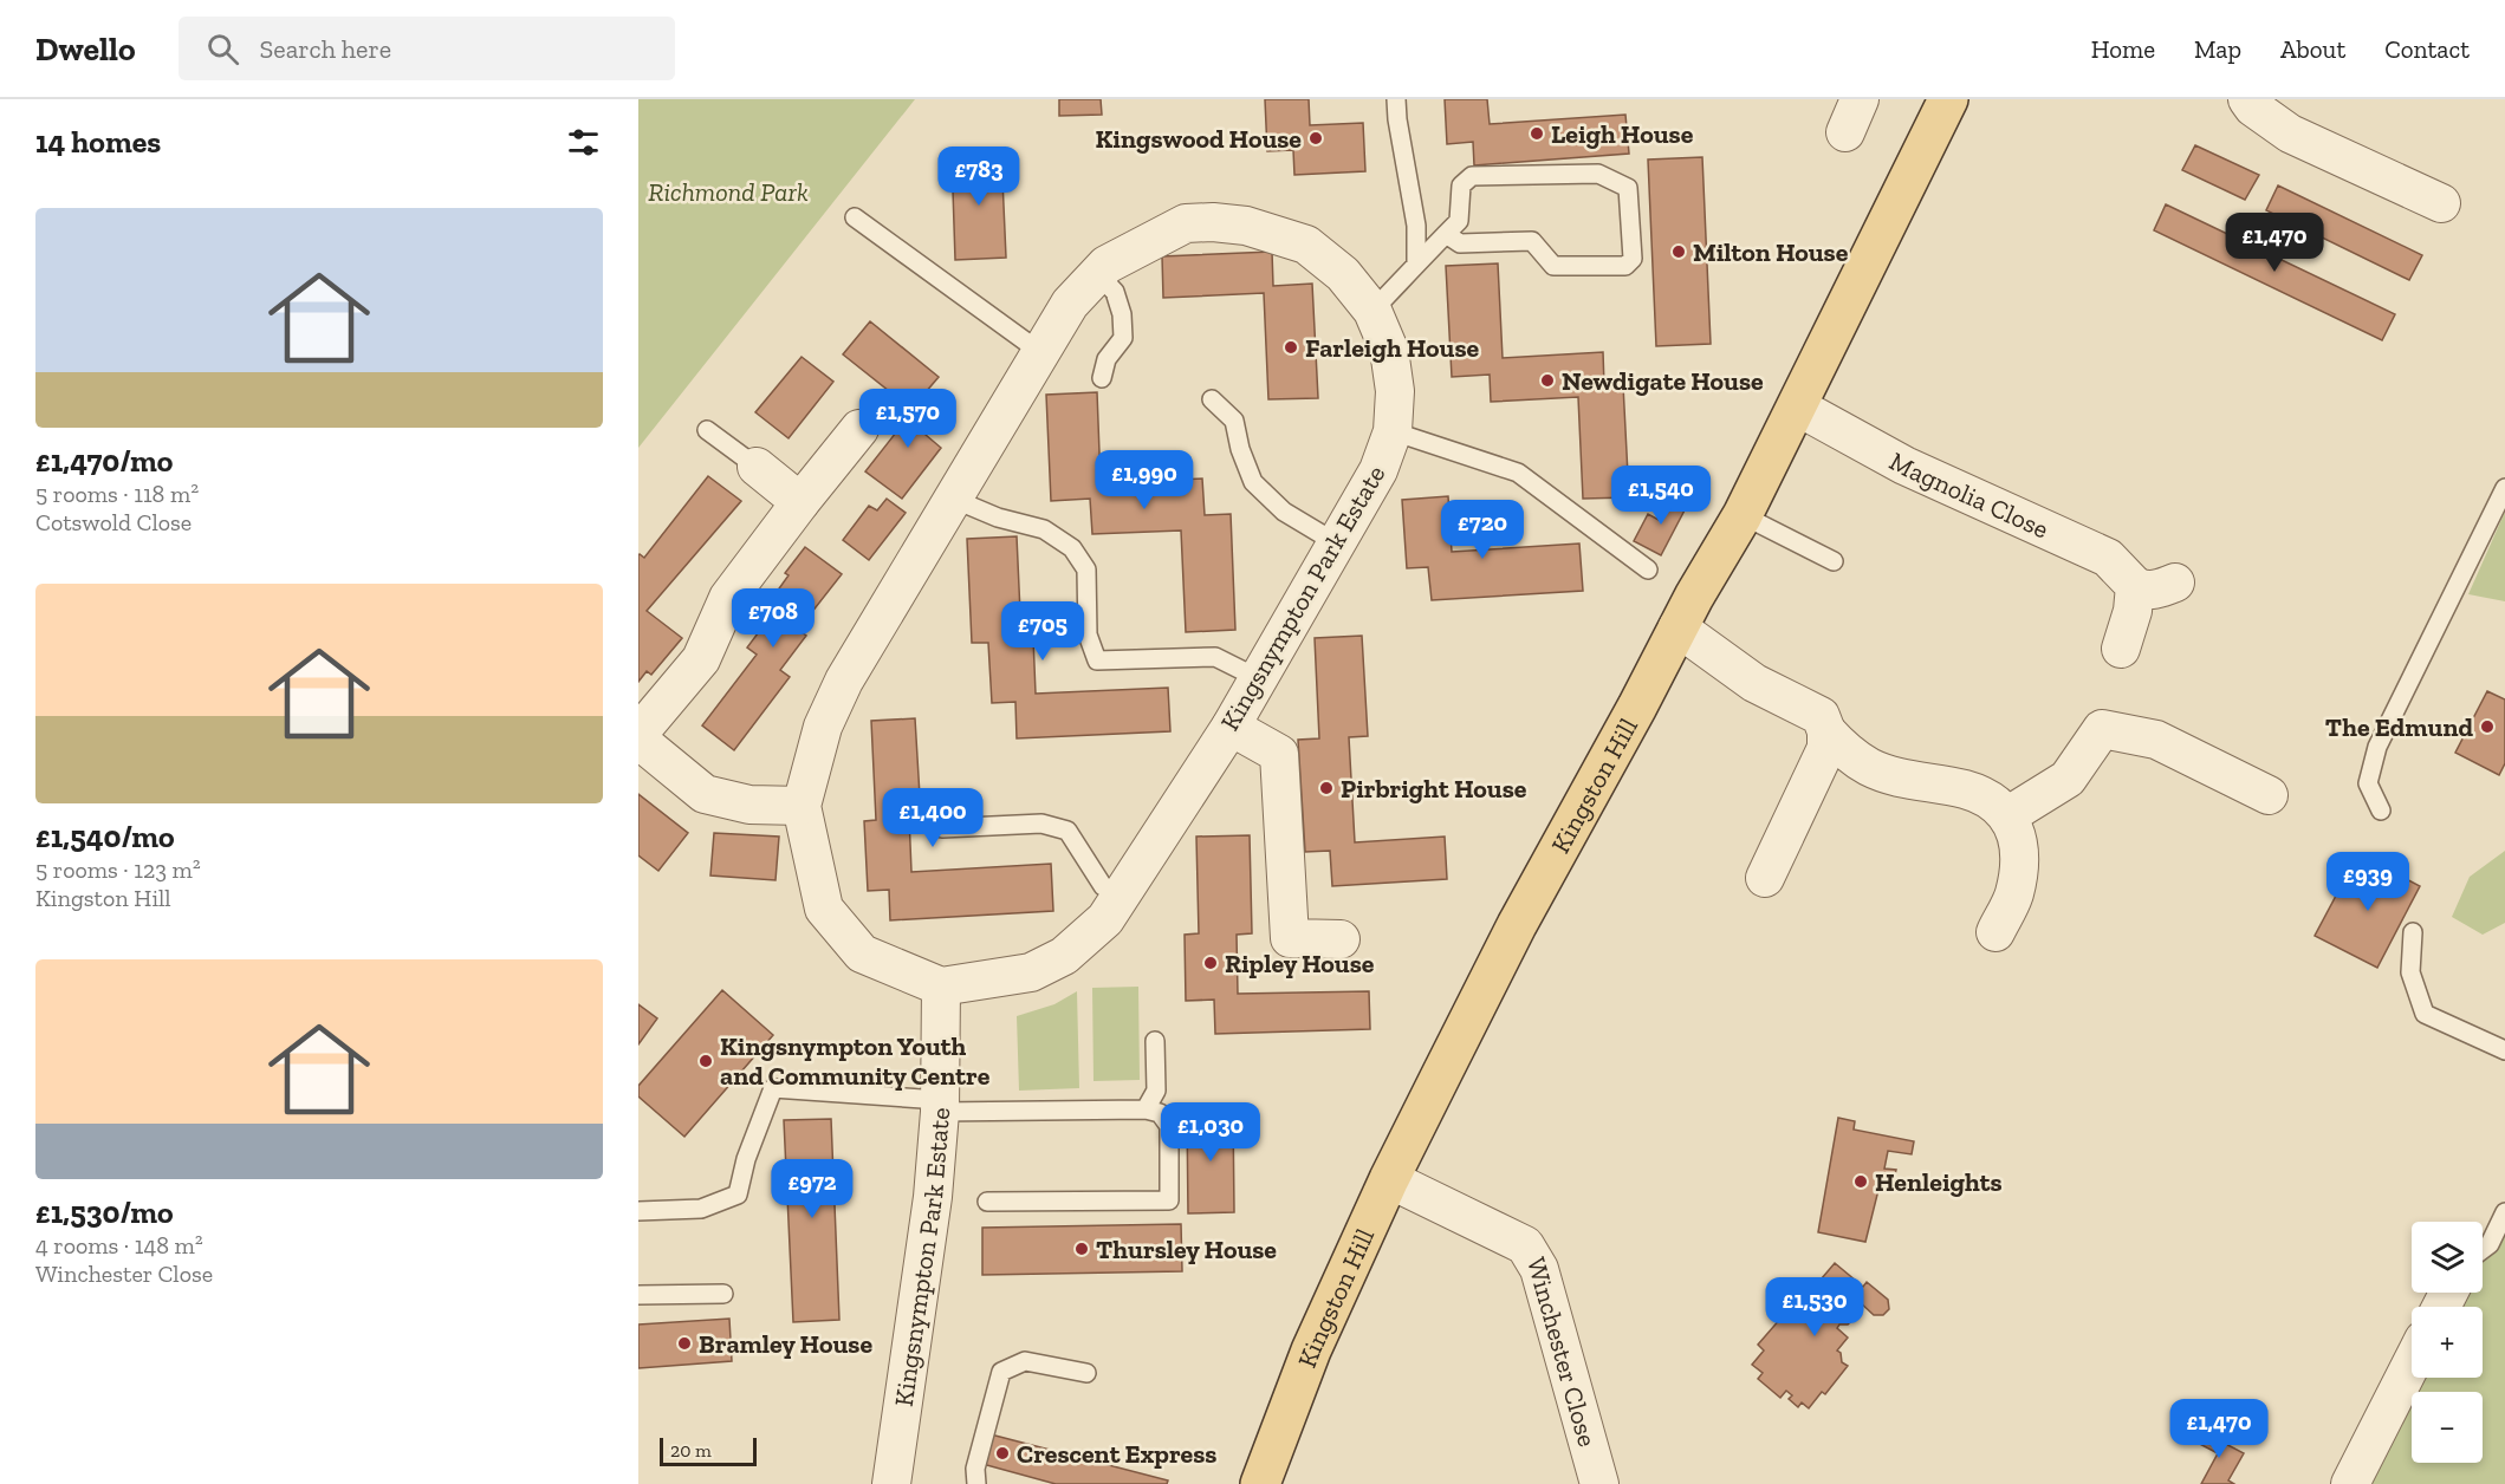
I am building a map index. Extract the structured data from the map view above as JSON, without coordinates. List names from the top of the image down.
{
  "streets": {
    "main road": ["Kingston Hill"],
    "street": ["Magnolia Close", "Kingsnympton Park Estate", "Winchester Close"]
  },
  "crossings": [
    ["Magnolia Close", "Kingston Hill"],
    ["Kingston Hill", "Winchester Close"]
  ],
  "parks": ["Richmond Park"],
  "places": [
    "Leigh House",
    "Kingswood House",
    "Milton House",
    "Farleigh House",
    "Newdigate House",
    "The Edmund",
    "Pirbright House",
    "Ripley House",
    "Kingsnympton Youth and Community Centre",
    "Henleights",
    "Thursley House",
    "Bramley House",
    "Crescent Express"
  ],
  "scale_bar": "20 m",
  "page": {
    "header": "Dwello",
    "search": "Search here",
    "nav": [
      "Home",
      "Map",
      "About",
      "Contact"
    ],
    "heading": "14 homes",
    "price": [
      "£783",
      "£1,470",
      "£1,570",
      "£1,990",
      "£1,540",
      "£720",
      "£708",
      "£705",
      "£1,400",
      "£939",
      "£1,030",
      "£972",
      "£1,530",
      "£1,470"
    ],
    "list": [
      {
        "name": "£1,470/mo",
        "note": "5 rooms · 118 m² · Cotswold Close"
      },
      {
        "name": "£1,540/mo",
        "note": "5 rooms · 123 m² · Kingston Hill"
      },
      {
        "name": "£1,530/mo",
        "note": "4 rooms · 148 m² · Winchester Close"
      }
    ],
    "map_buttons": ["+", "−"],
    "scale": "20 m"
  }
}
